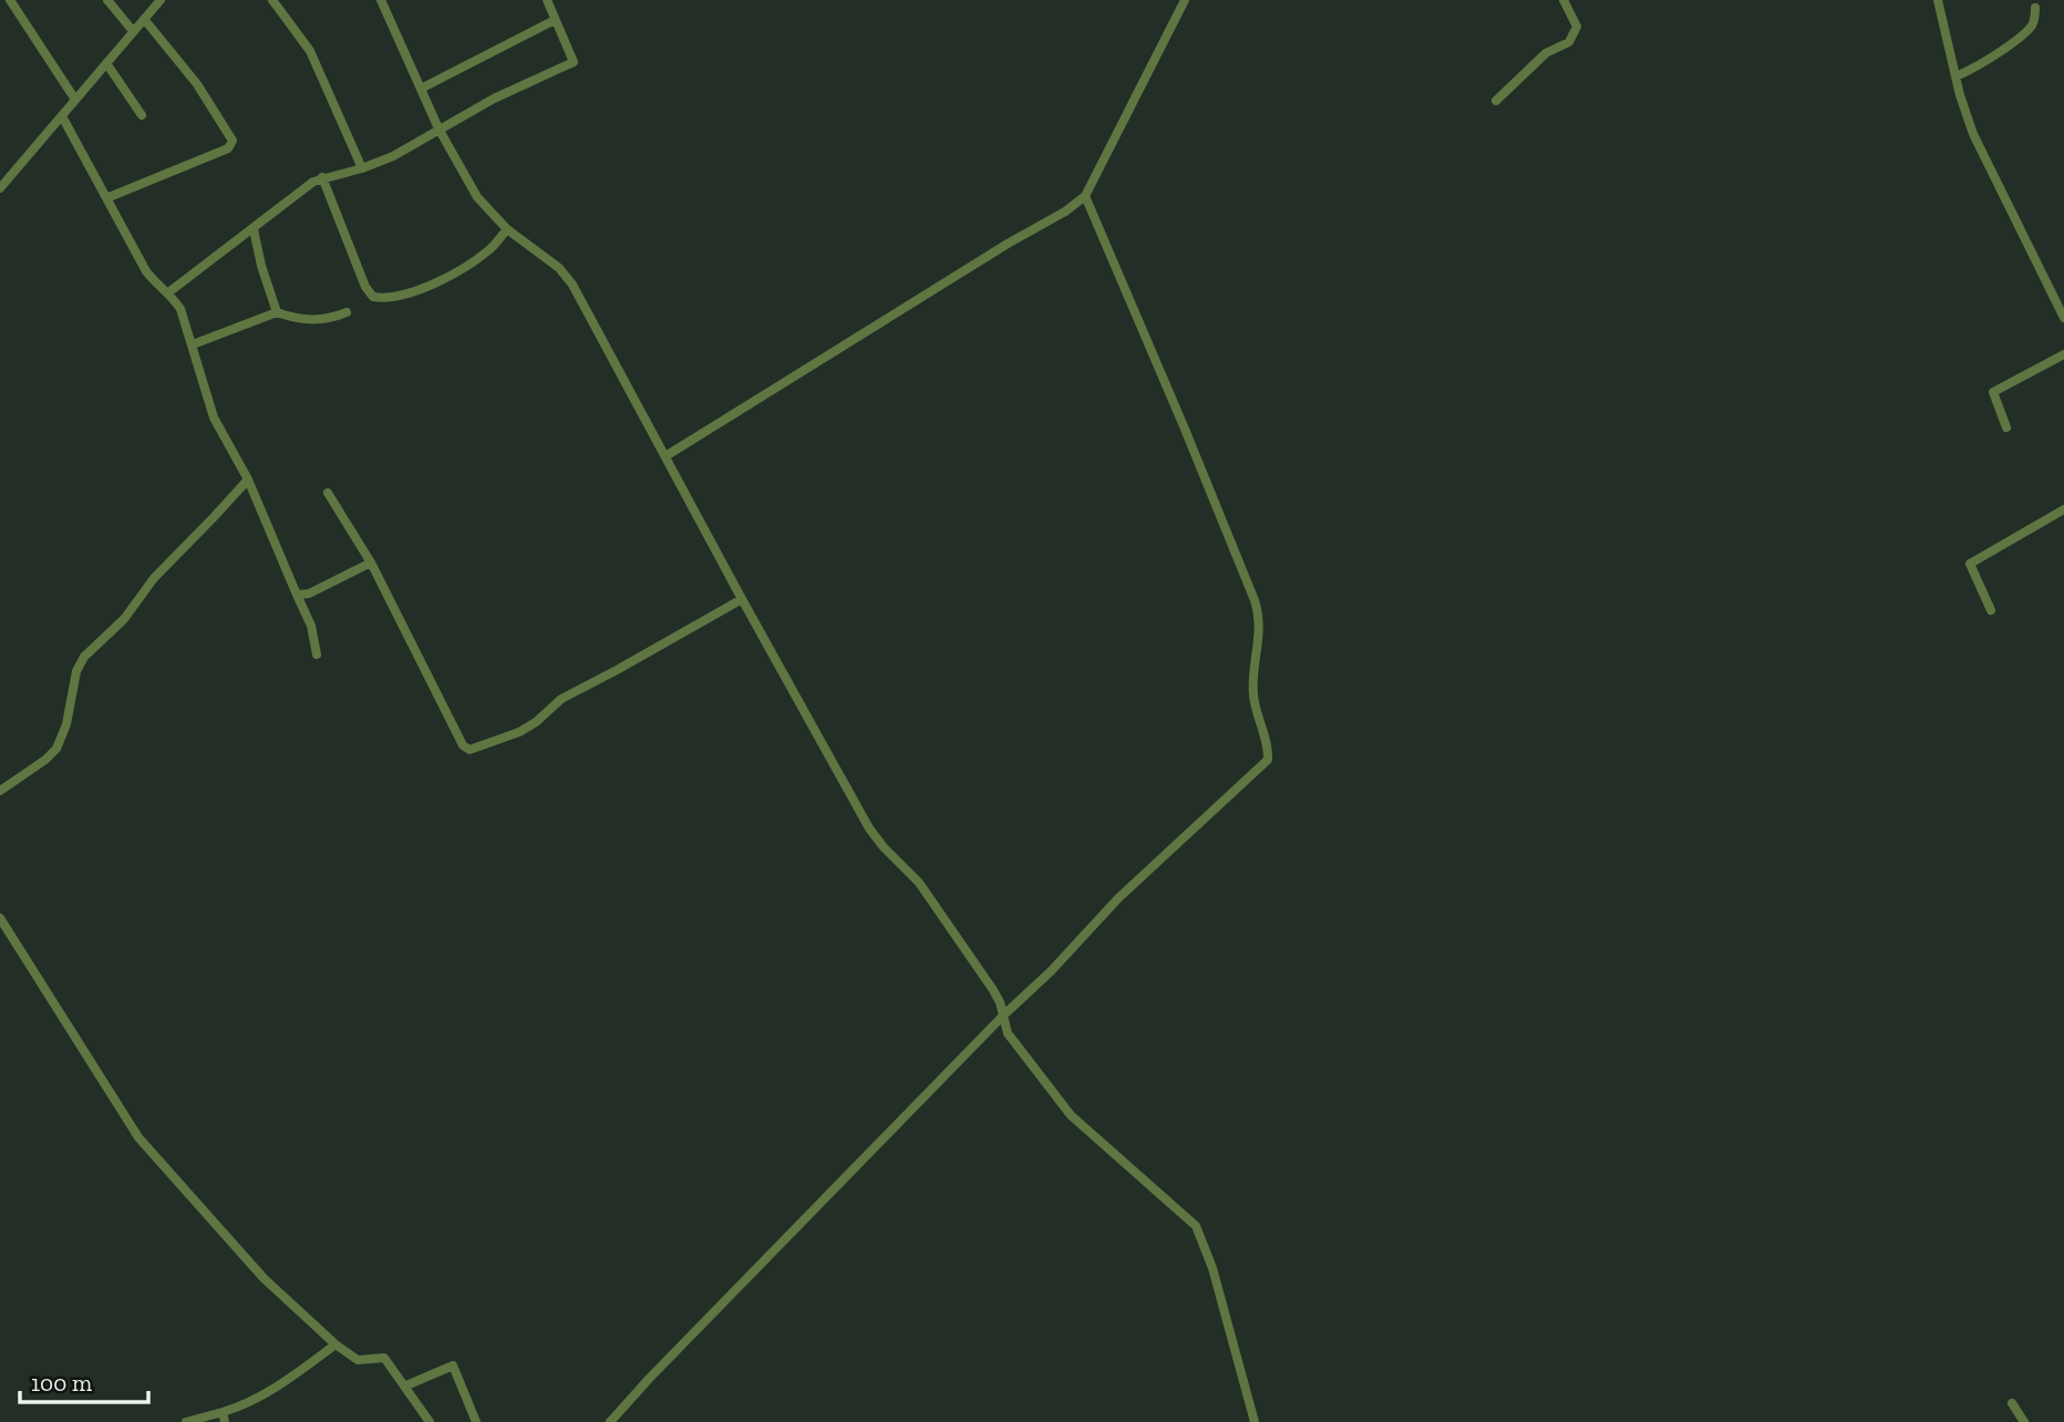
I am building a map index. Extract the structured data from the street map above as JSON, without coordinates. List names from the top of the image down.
{
  "scale_bar": "100 m"
}
